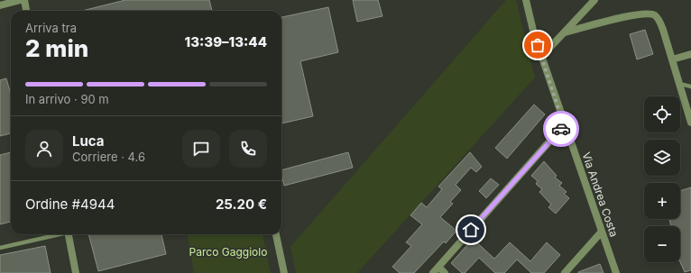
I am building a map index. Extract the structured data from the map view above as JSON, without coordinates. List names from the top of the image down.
{
  "streets": {
    "street": ["Via Andrea Costa"]
  },
  "parks": ["Parco Gaggiolo"],
  "page": {
    "heading": ["2 min", "Arriva tra", "13:39–13:44"],
    "panel": [
      "Luca",
      "Corriere · 4.6",
      "Ordine #4944",
      "25.20 €"
    ],
    "bar": "In arrivo · 90 m",
    "map_buttons": ["+", "−"]
  }
}
